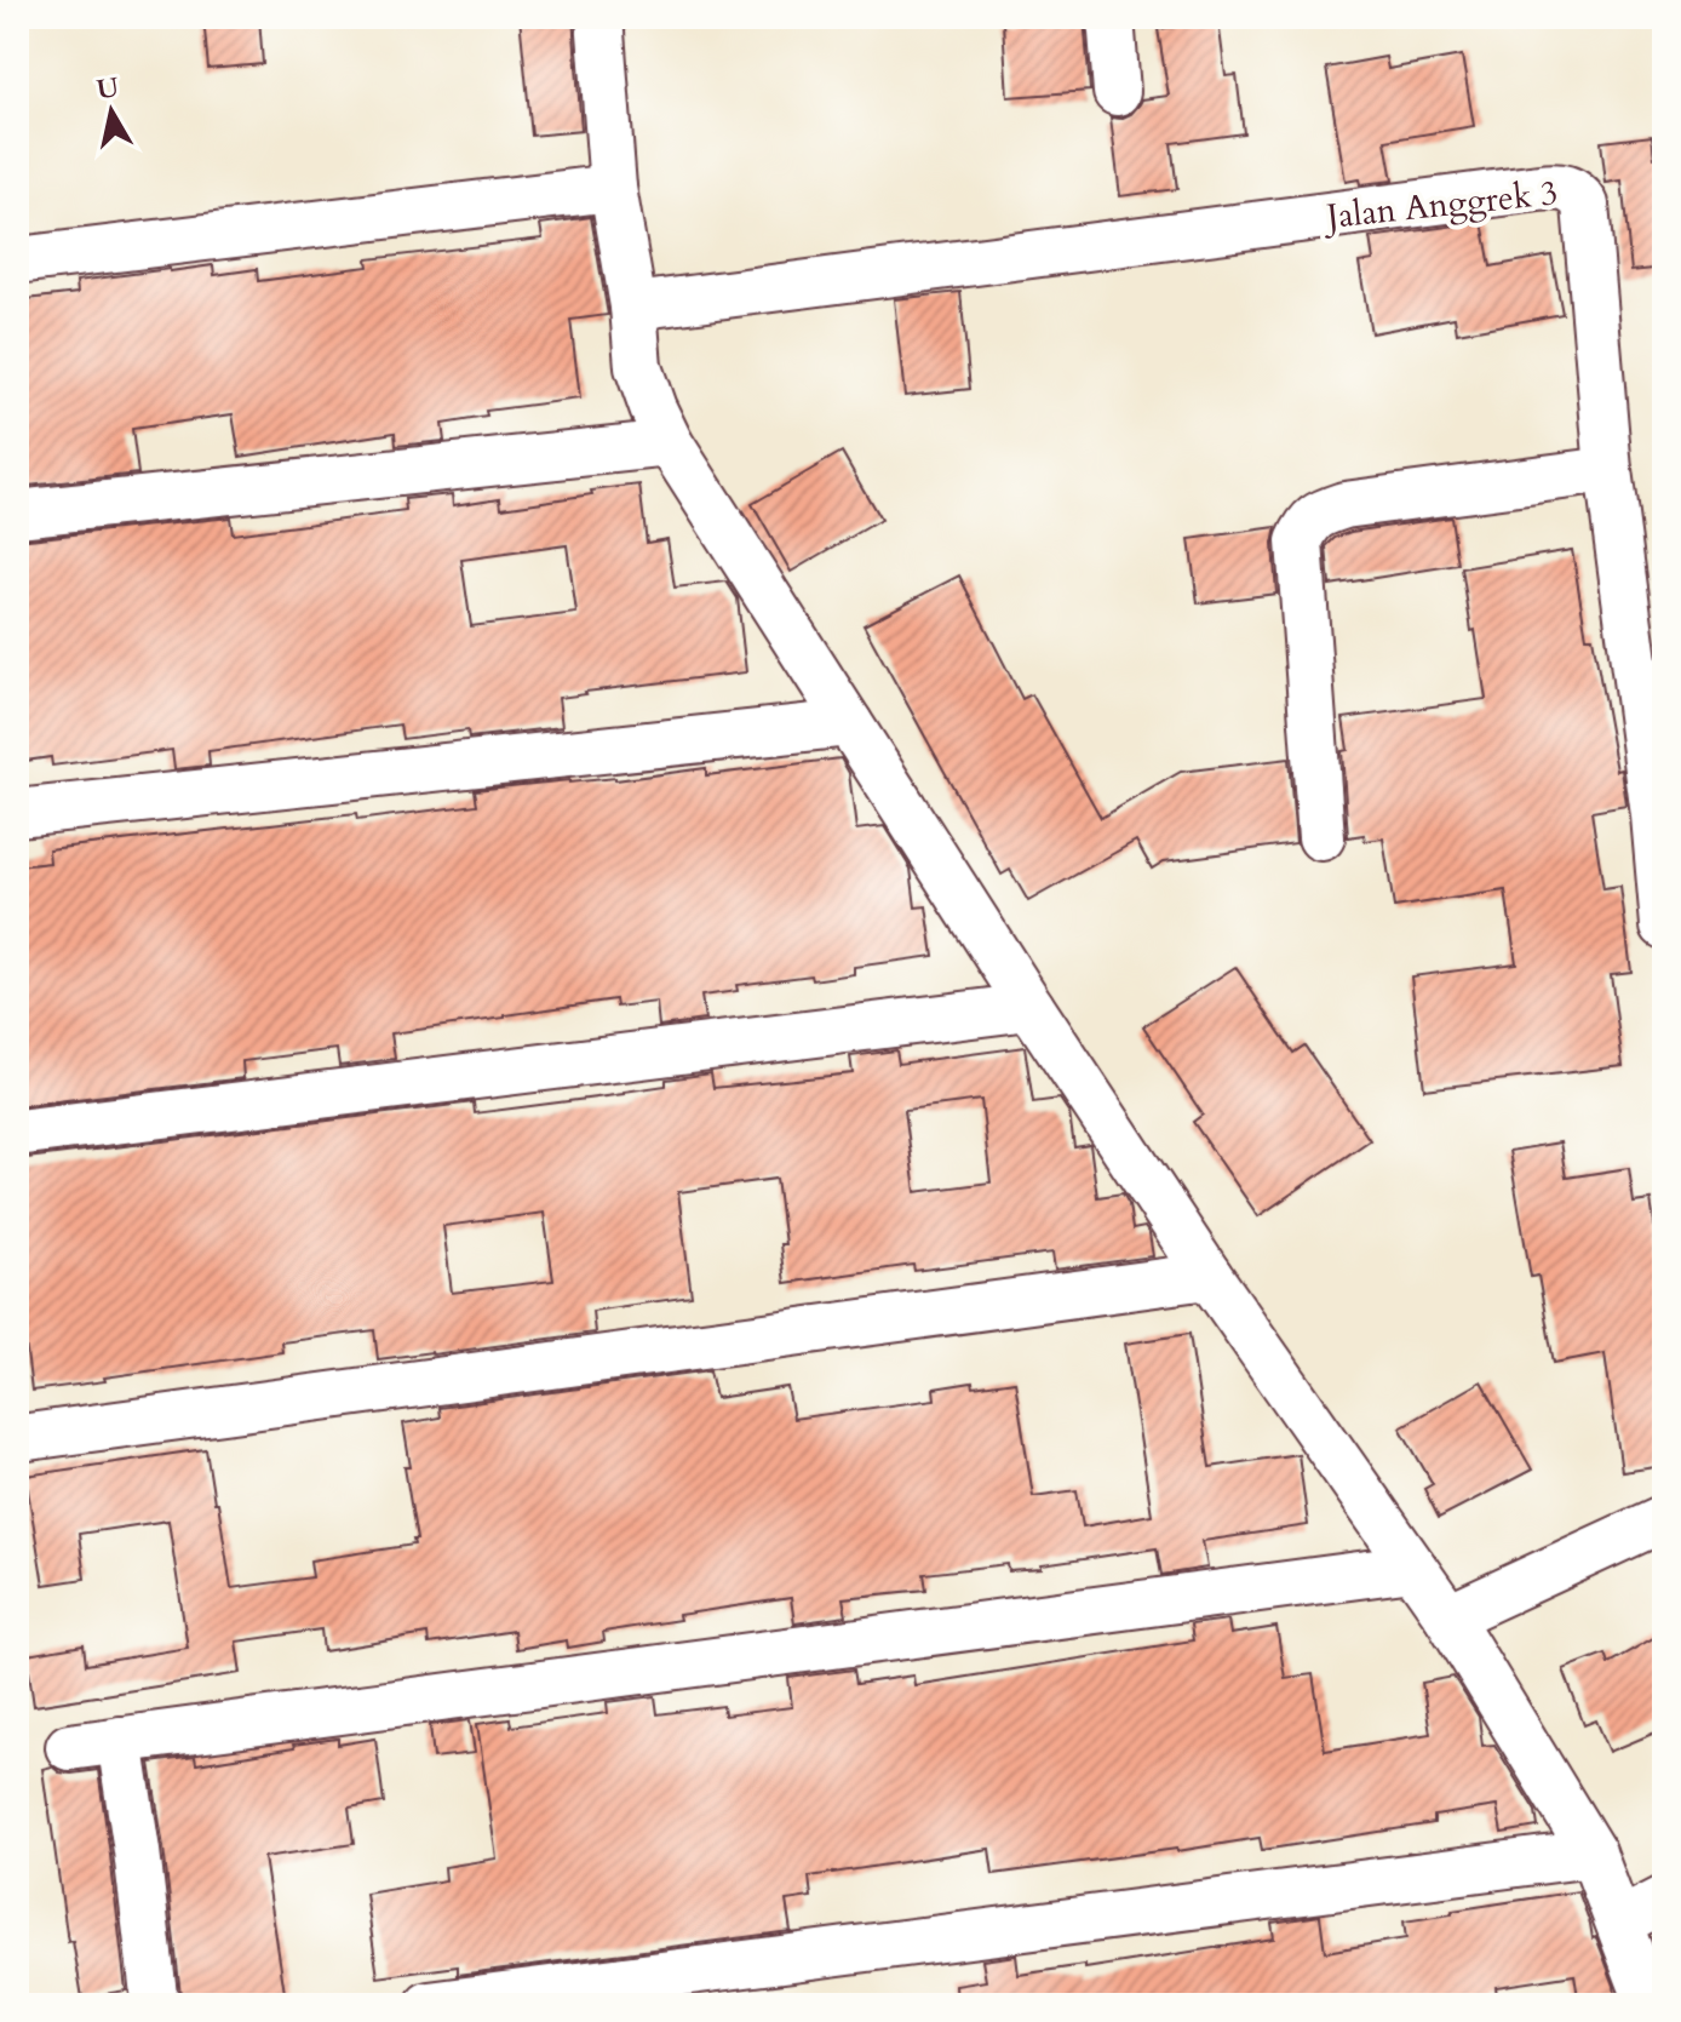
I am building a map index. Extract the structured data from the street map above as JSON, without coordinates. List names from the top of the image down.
{
  "streets": {
    "street": ["Jalan Anggrek 3"]
  },
  "north": "top"
}
